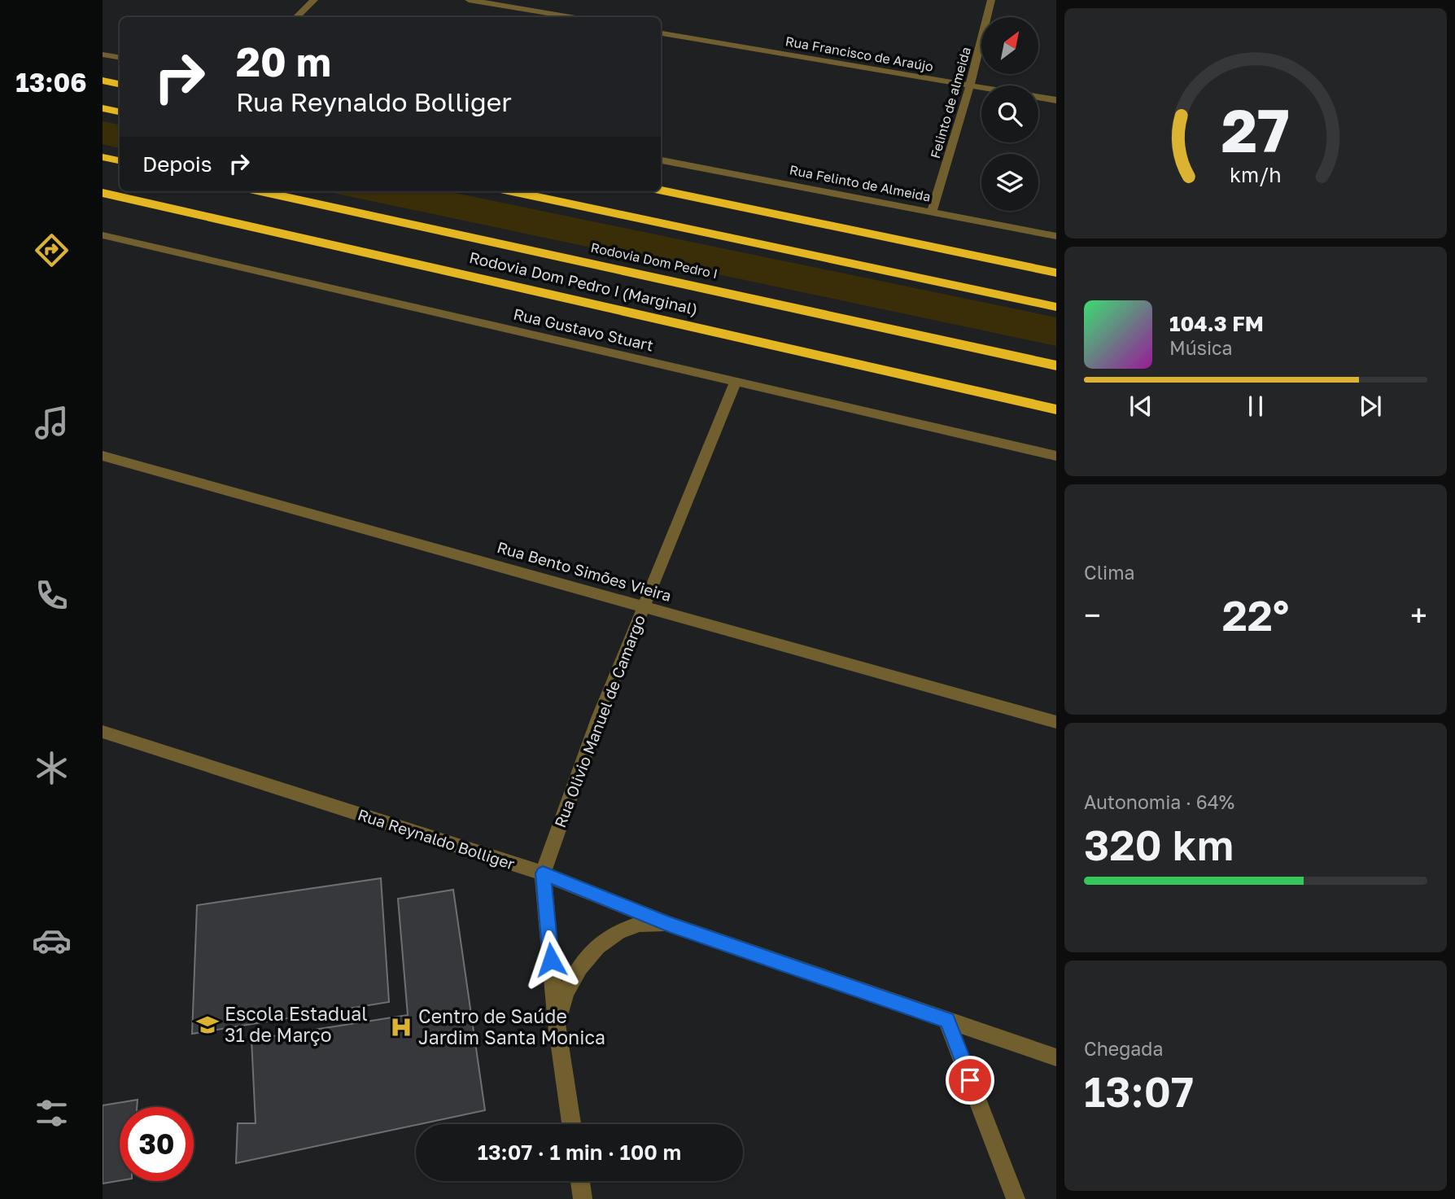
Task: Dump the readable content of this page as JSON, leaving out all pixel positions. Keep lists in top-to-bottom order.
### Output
{
  "streets": {
    "highway": ["Rodovia Dom Pedro I", "Rodovia Dom Pedro I (Marginal)"],
    "street": [
      "Rua Francisco de Araújo",
      "Felinto de almeida",
      "Rua Felinto de Almeida",
      "Rua Gustavo Stuart",
      "Rua Bento Simões Vieira",
      "Rua Olivio Manuel de Camargo",
      "Rua Reynaldo Bolliger"
    ]
  },
  "crossings": [
    ["Rua Francisco de Araújo", "Felinto de almeida"],
    ["Felinto de almeida", "Rua Felinto de Almeida"],
    ["Rua Gustavo Stuart", "Rua Olivio Manuel de Camargo"],
    ["Rua Bento Simões Vieira", "Rua Olivio Manuel de Camargo"],
    ["Rua Olivio Manuel de Camargo", "Rua Reynaldo Bolliger"]
  ],
  "places": {
    "school or university": ["Escola Estadual 31 de Março"],
    "hospital": ["Centro de Saúde Jardim Santa Monica"]
  },
  "north": "top right",
  "page": {
    "tabs": "13:06",
    "turn": ["20 m", "Rua Reynaldo Bolliger"],
    "then": "Depois",
    "song": ["104.3 FM", "Música"],
    "tile": [
      "Clima",
      ["Autonomia · 64%", "320 km"],
      ["Chegada", "13:07"]
    ],
    "heat": ["−", "22°", "+"],
    "limit": "30",
    "trip": "13:07 · 1 min · 100 m",
    "gauge": ["27", "km/h"]
  }
}
